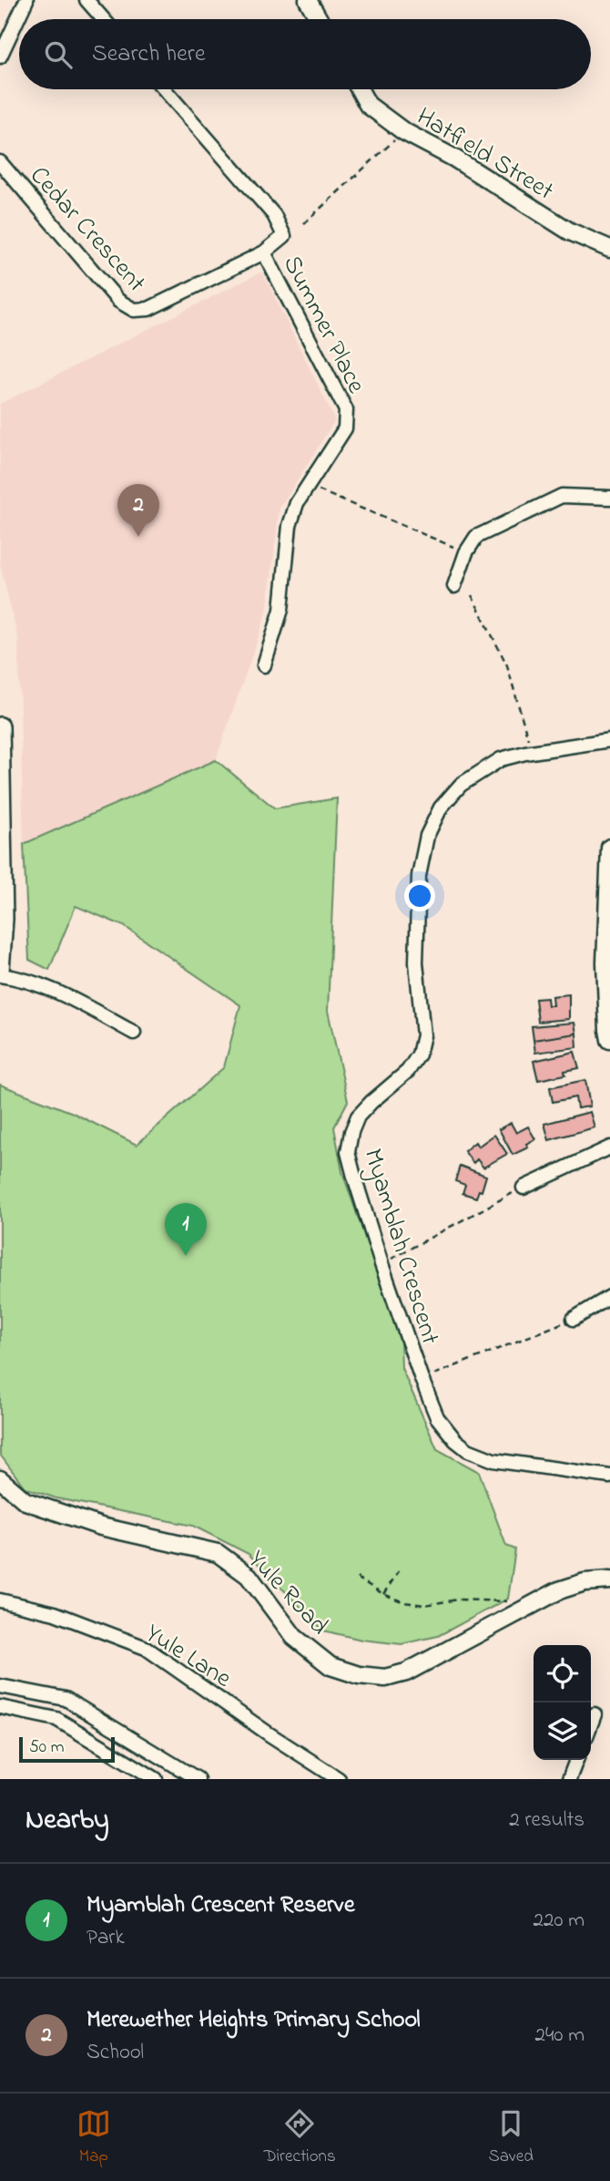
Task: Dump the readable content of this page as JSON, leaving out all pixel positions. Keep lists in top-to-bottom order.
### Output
{
  "streets": {
    "street": [
      "Hatfield Street",
      "Cedar Crescent",
      "Summer Place",
      "Myamblah Crescent",
      "Yule Road",
      "Yule Lane"
    ]
  },
  "crossings": [
    ["Cedar Crescent", "Summer Place"]
  ],
  "scale_bar": "50 m",
  "page": {
    "search": "Search here",
    "pins": ["2", "1"],
    "scale": "50 m",
    "heading": ["Nearby", "2 results"],
    "list": [
      {
        "mark": "1",
        "name": "Myamblah Crescent Reserve",
        "note": "Park",
        "value": "220 m"
      },
      {
        "mark": "2",
        "name": "Merewether Heights Primary School",
        "note": "School",
        "value": "240 m"
      }
    ],
    "nav": ["Map", "Directions", "Saved"]
  }
}
